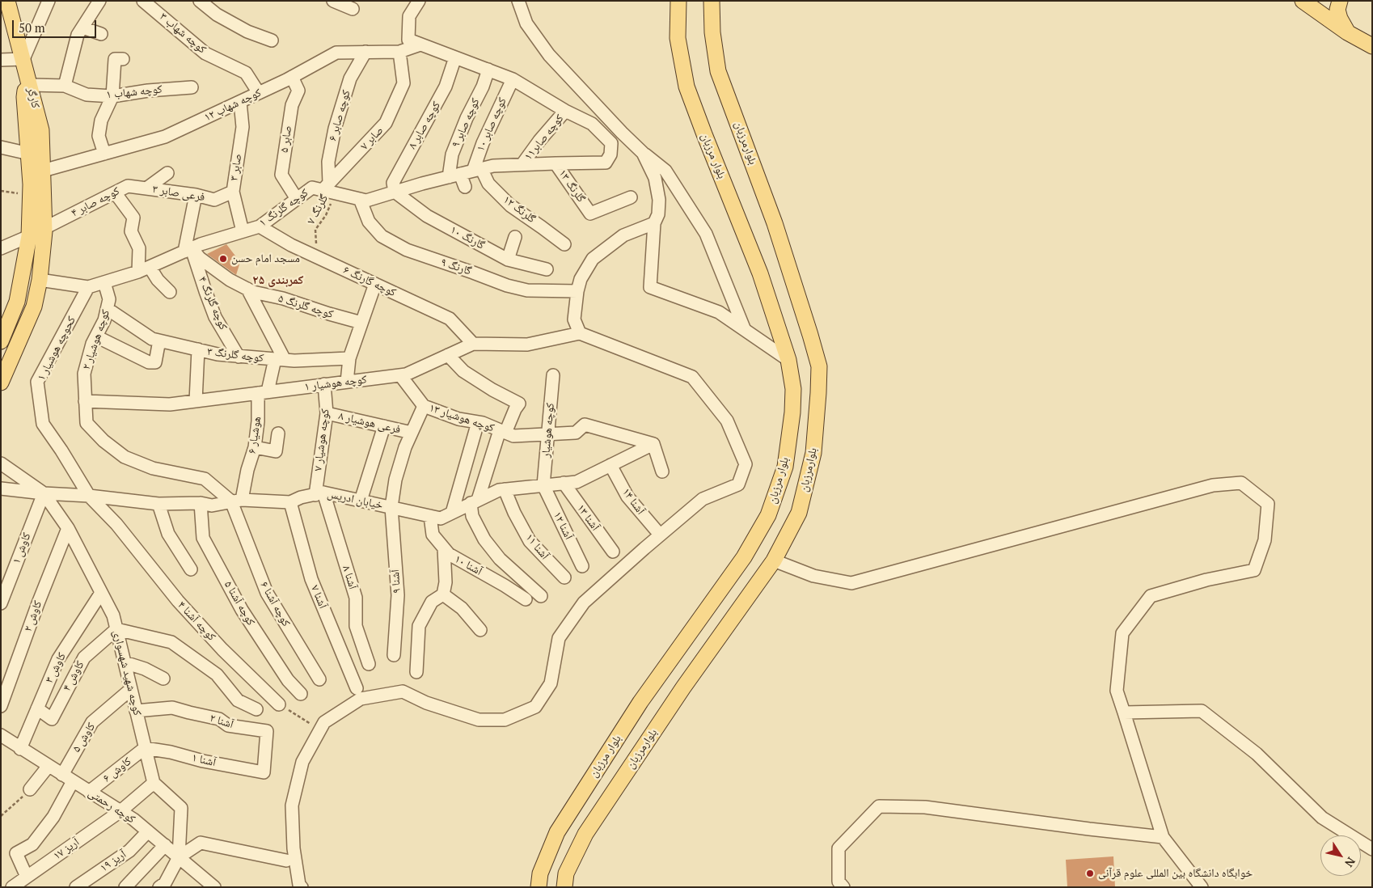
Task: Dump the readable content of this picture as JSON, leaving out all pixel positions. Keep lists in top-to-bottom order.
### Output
{
  "streets": {
    "main road": ["کارگر", "بلوارمرزبان", "بلوار مرزبان"],
    "street": [
      "کوچه شهاب ۳",
      "کوچه شهاب ۱",
      "کوچه شهاب ۱۲",
      "کوچه صابر ۶",
      "کوچه صابر ۹",
      "کوچه صابر ۱۰",
      "کوچه صابر ۸",
      "کوچه صابر۱۱",
      "صابر ۷",
      "صابر ۵",
      "صابر ۳",
      "گلرنگ ۱۳",
      "فرعی صابر ۳",
      "کوچه صابر ۴",
      "کوچه گلرنگ ۱",
      "گلرنگ ۱۲",
      "گارنگ ۱۰",
      "گارنگ ۹",
      "کوچه گارنگ ۶",
      "کوچه گلرنگ ۴",
      "کوچه گلرنگ ۵",
      "کوچه هوشیار ۲",
      "کحوچه هوشیار ۱",
      "کوچه گلرنگ ۳",
      "کوچه هوشیار ۱",
      "کوچه هوشیار ۱۳",
      "فرعی هوشیار ۸",
      "کوچه هوشیار",
      "هوشیار ۶",
      "کوچه هوشیار ۷",
      "خیابان ادریس",
      "آشنا ۱۴",
      "آشنا ۱۳",
      "آشنا ۱۲",
      "آشنا ۱۱",
      "کاوش ۱",
      "آشنا ۱۰",
      "آشنا ۸",
      "آشنا ۹",
      "آشنا ۷",
      "کوچه آشنا ۵",
      "کوچه آشنا ۶",
      "کاوش ۲",
      "کوچه آشنا ۴",
      "کاوش ۳",
      "کوچه شهید شهسواری",
      "کاوش ۴",
      "آشنا ۲",
      "کاوش ۵",
      "آشنا ۱",
      "کاوش ۶",
      "کوچه رحمتی",
      "آریز ۱۷",
      "آریز ‍۱۹"
    ],
    "path": ["گلرنگ ۷"]
  },
  "crossings": [
    ["کوچه شهاب ۳", "کوچه شهاب ۱۲"],
    ["کوچه شهاب ۱", "کارگر"],
    ["کارگر", "کوچه شهاب ۱۲"],
    ["کارگر", "کوچه صابر ۴"],
    ["کارگر", "کوچه گلرنگ ۱"],
    ["کوچه شهاب ۱۲", "کوچه صابر ۶"],
    ["کوچه شهاب ۱۲", "صابر ۷"],
    ["کوچه شهاب ۱۲", "صابر ۵"],
    ["کوچه شهاب ۱۲", "صابر ۳"],
    ["کوچه صابر ۶", "صابر ۷"],
    ["کوچه صابر ۶", "کوچه گلرنگ ۱"],
    ["کوچه صابر ۶", "گلرنگ ۷"],
    ["کوچه صابر ۹", "کوچه گلرنگ ۱"],
    ["کوچه صابر ۱۰", "کوچه گلرنگ ۱"],
    ["کوچه صابر ۱۰", "گلرنگ ۱۲"],
    ["کوچه صابر ۸", "کوچه گلرنگ ۱"],
    ["کوچه صابر ۸", "گارنگ ۱۰"],
    ["کوچه صابر۱۱", "کوچه گلرنگ ۱"],
    ["صابر ۷", "کوچه گلرنگ ۱"],
    ["صابر ۷", "گلرنگ ۷"],
    ["صابر ۵", "کوچه گلرنگ ۱"],
    ["صابر ۳", "فرعی صابر ۳"],
    ["صابر ۳", "کوچه گلرنگ ۱"],
    ["گلرنگ ۱۳", "کوچه گلرنگ ۱"],
    ["فرعی صابر ۳", "کوچه صابر ۴"],
    ["کوچه گلرنگ ۱", "گلرنگ ۷"],
    ["کوچه گلرنگ ۱", "گلرنگ ۱۲"],
    ["کوچه گلرنگ ۱", "گارنگ ۱۰"],
    ["کوچه گلرنگ ۱", "گارنگ ۹"],
    ["کوچه گلرنگ ۱", "کوچه گارنگ ۶"],
    ["کوچه گلرنگ ۱", "کوچه گلرنگ ۴"],
    ["کوچه گلرنگ ۱", "کوچه گلرنگ ۵"],
    ["کوچه گلرنگ ۱", "کوچه هوشیار ۲"],
    ["کوچه گلرنگ ۱", "کحوچه هوشیار ۱"],
    ["گلرنگ ۷", "کوچه گارنگ ۶"],
    ["کوچه گارنگ ۶", "کوچه هوشیار ۱"],
    ["کوچه گلرنگ ۴", "کوچه گلرنگ ۵"],
    ["کوچه گلرنگ ۴", "کوچه گلرنگ ۳"],
    ["کوچه هوشیار ۲", "کوچه گلرنگ ۳"],
    ["کوچه هوشیار ۲", "کوچه هوشیار ۱"],
    ["کوچه هوشیار ۲", "هوشیار ۶"],
    ["کوچه هوشیار ۲", "خیابان ادریس"],
    ["کوچه هوشیار ۲", "کوچه آشنا ۶"],
    ["کحوچه هوشیار ۱", "خیابان ادریس"],
    ["کحوچه هوشیار ۱", "کوچه آشنا ۴"],
    ["کوچه گلرنگ ۳", "هوشیار ۶"],
    ["کوچه هوشیار ۱", "کوچه هوشیار ۱۳"],
    ["کوچه هوشیار ۱", "هوشیار ۶"],
    ["کوچه هوشیار ۱", "کوچه هوشیار ۷"],
    ["کوچه هوشیار ۱۳", "کوچه هوشیار"],
    ["کوچه هوشیار ۱۳", "خیابان ادریس"],
    ["کوچه هوشیار ۱۳", "آشنا ۹"],
    ["فرعی هوشیار ۸", "کوچه هوشیار ۷"],
    ["فرعی هوشیار ۸", "آشنا ۹"],
    ["کوچه هوشیار", "خیابان ادریس"],
    ["کوچه هوشیار", "آشنا ۱۲"],
    ["هوشیار ۶", "خیابان ادریس"],
    ["هوشیار ۶", "کوچه آشنا ۶"],
    ["کوچه هوشیار ۷", "خیابان ادریس"],
    ["کوچه هوشیار ۷", "آشنا ۸"],
    ["خیابان ادریس", "آشنا ۱۴"],
    ["خیابان ادریس", "آشنا ۱۳"],
    ["خیابان ادریس", "آشنا ۱۲"],
    ["خیابان ادریس", "آشنا ۱۱"],
    ["خیابان ادریس", "کاوش ۱"],
    ["خیابان ادریس", "آشنا ۱۰"],
    ["خیابان ادریس", "آشنا ۸"],
    ["خیابان ادریس", "آشنا ۹"],
    ["خیابان ادریس", "آشنا ۷"],
    ["خیابان ادریس", "کوچه آشنا ۵"],
    ["خیابان ادریس", "کوچه آشنا ۶"],
    ["خیابان ادریس", "کوچه آشنا ۴"],
    ["خیابان ادریس", "کوچه شهید شهسواری"],
    ["کاوش ۱", "کوچه شهید شهسواری"],
    ["کاوش ۲", "کوچه شهید شهسواری"],
    ["کاوش ۳", "کوچه شهید شهسواری"],
    ["کاوش ۳", "کاوش ۴"],
    ["کاوش ۳", "کوچه رحمتی"],
    ["کوچه شهید شهسواری", "کاوش ۴"],
    ["کوچه شهید شهسواری", "آشنا ۲"],
    ["کوچه شهید شهسواری", "کاوش ۵"],
    ["کوچه شهید شهسواری", "آشنا ۱"],
    ["کوچه شهید شهسواری", "کاوش ۶"],
    ["کوچه شهید شهسواری", "آریز ۱۷"],
    ["آشنا ۲", "آشنا ۱"],
    ["کاوش ۵", "کوچه رحمتی"],
    ["کاوش ۵", "آریز ۱۷"],
    ["آشنا ۱", "کاوش ۶"],
    ["کاوش ۶", "کوچه رحمتی"],
    ["کوچه رحمتی", "آریز ۱۷"],
    ["کوچه رحمتی", "آریز ‍۱۹"]
  ],
  "districts": ["کمربندی ۲۵"],
  "places": ["مسجد امام حسن", "خوابگاه دانشگاه بین المللی علوم قرآنی"],
  "scale_bar": "50 m",
  "north": "bottom right"
}
